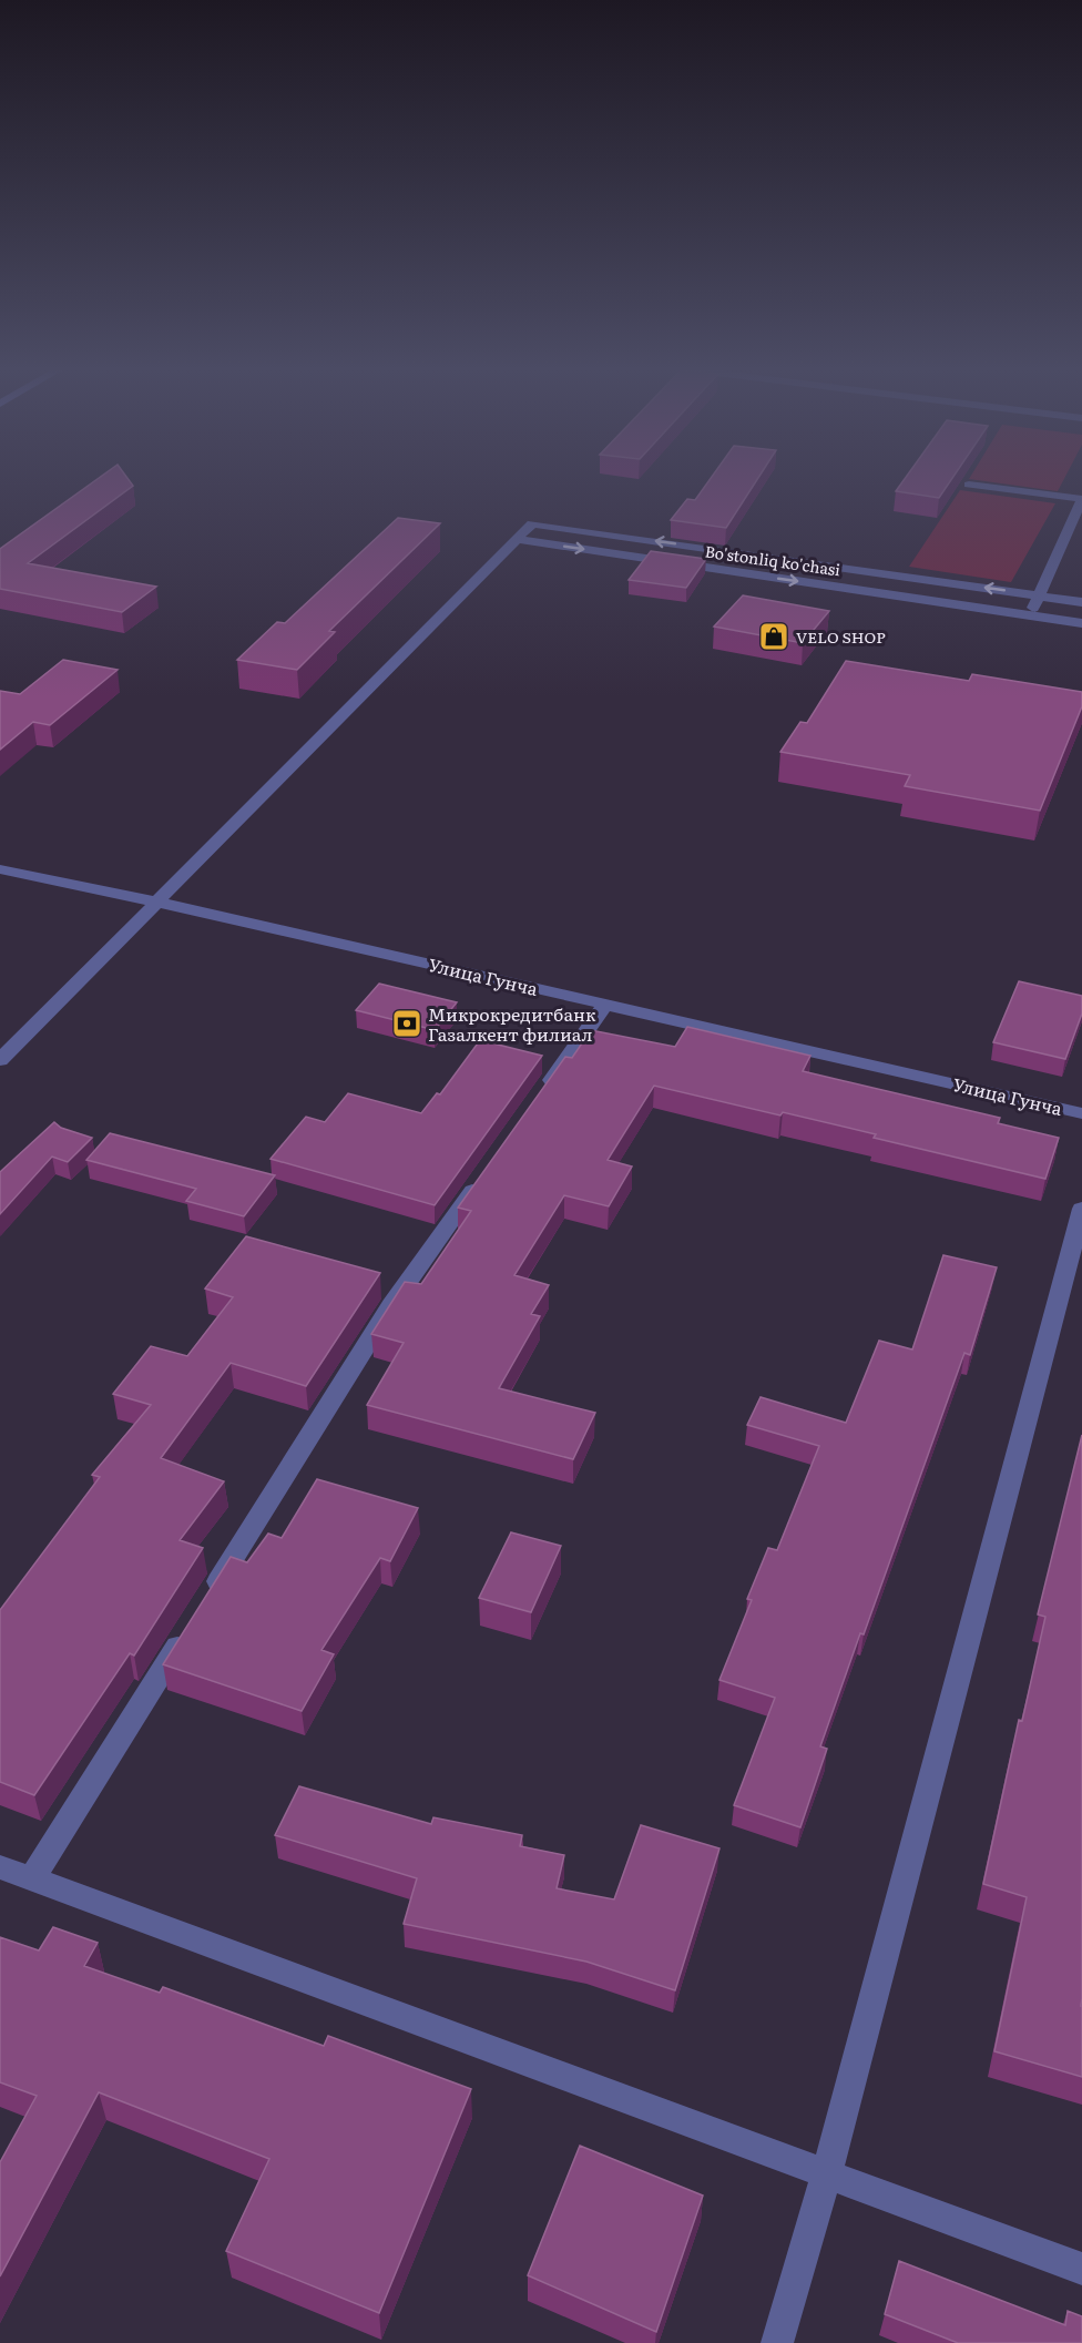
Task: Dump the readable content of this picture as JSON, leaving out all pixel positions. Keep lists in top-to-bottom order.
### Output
{
  "streets": {
    "street": ["Bo'stonliq ko'chasi", "Улица Гунча"]
  },
  "places": {
    "shop": ["VELO SHOP"],
    "bank": ["Микрокредитбанк Газалкент филиал"]
  }
}
